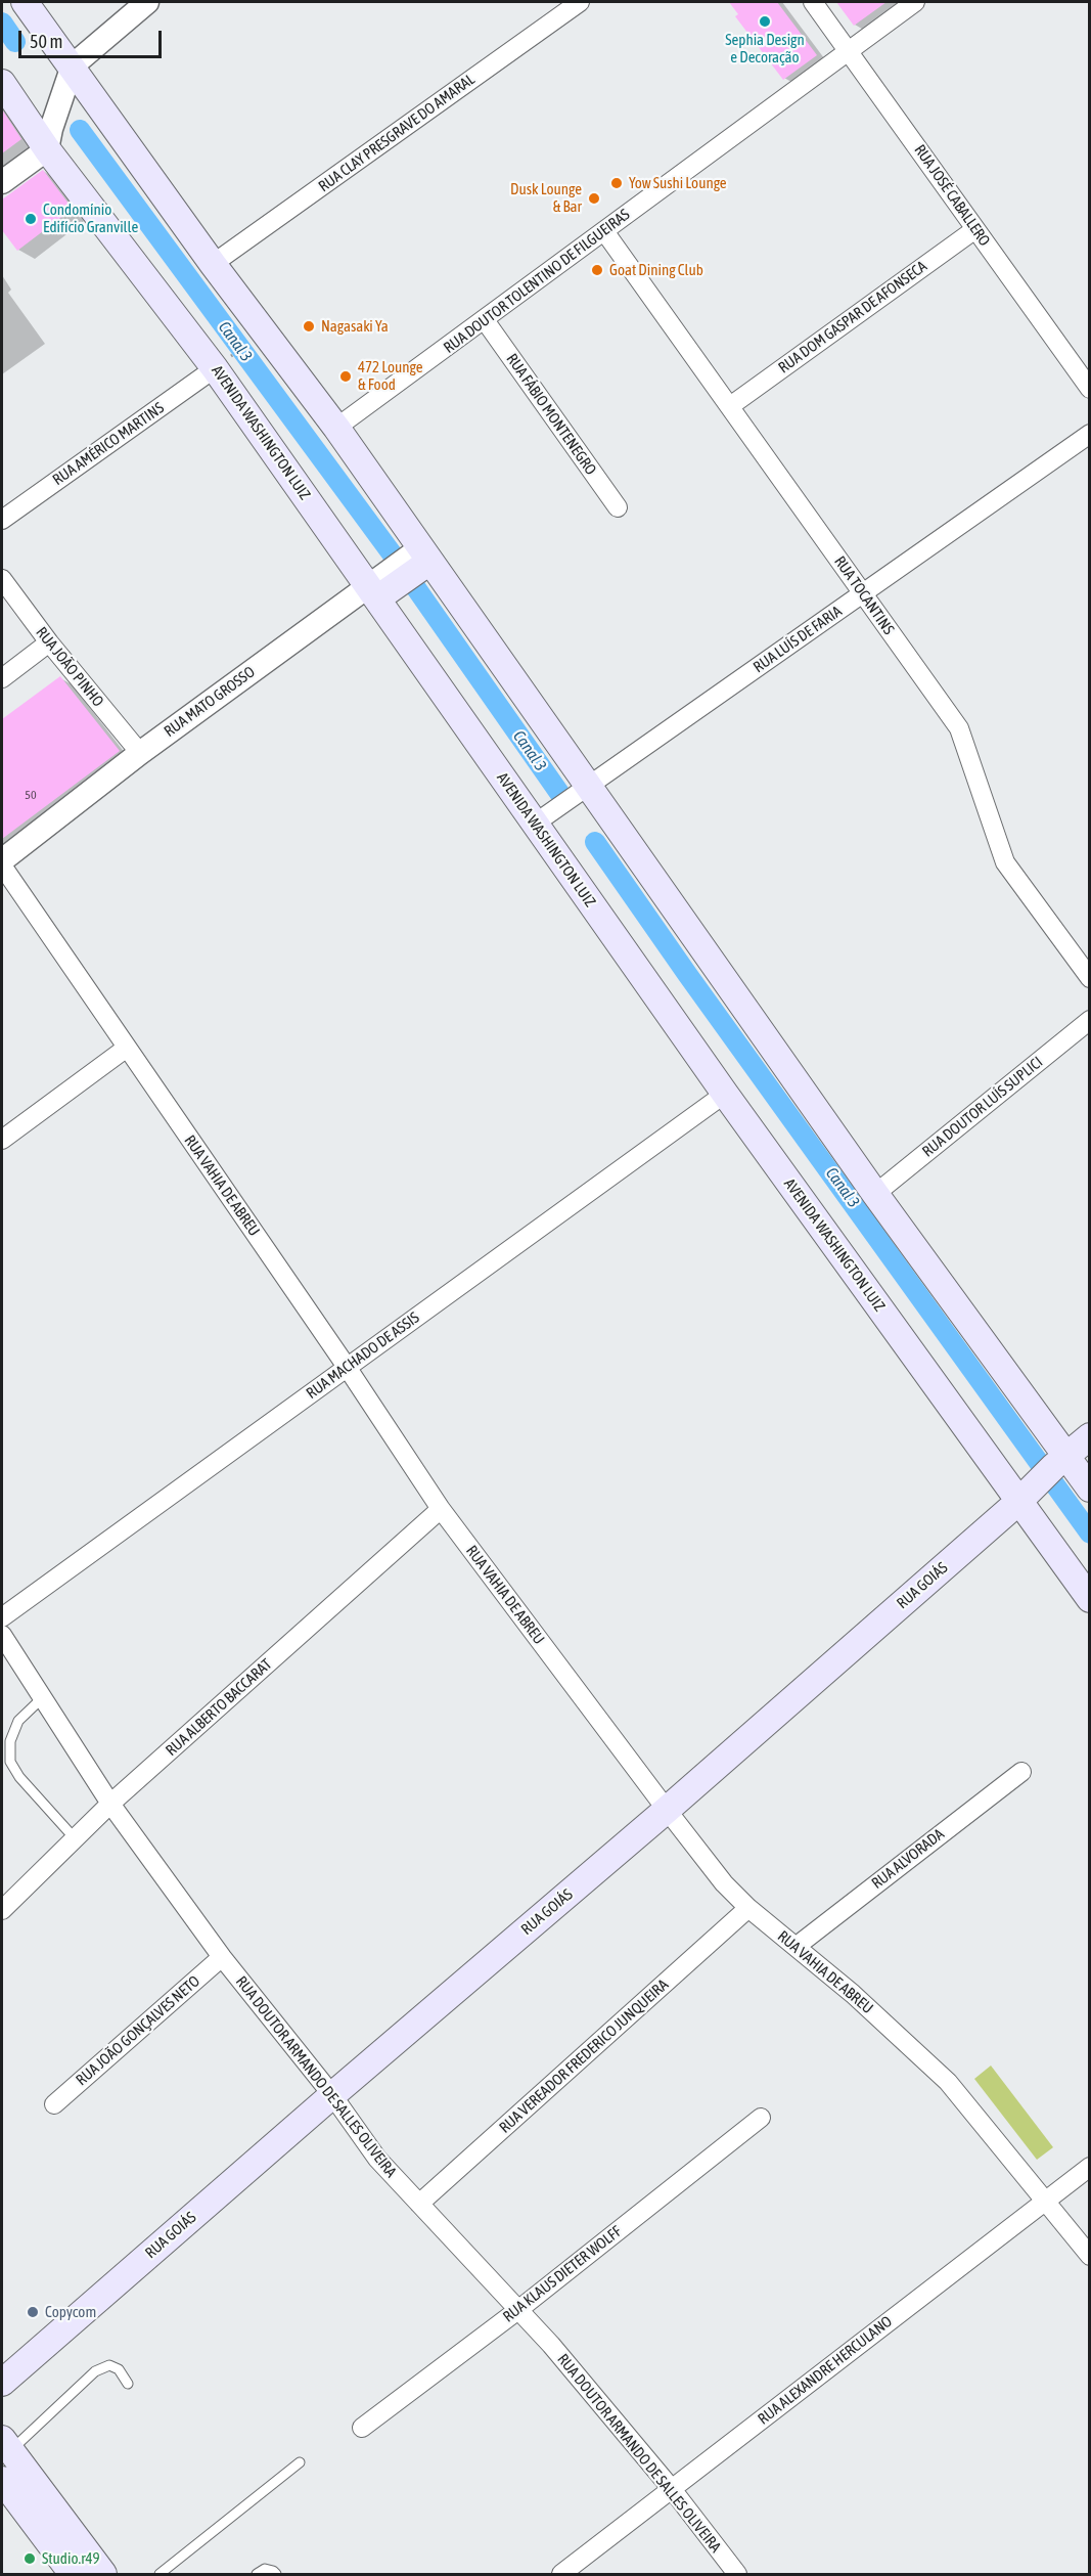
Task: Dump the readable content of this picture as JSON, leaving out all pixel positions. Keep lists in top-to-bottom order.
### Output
{
  "streets": {
    "main road": ["AVENIDA WASHINGTON LUIZ", "RUA GOIÁS"],
    "street": [
      "RUA CLAY PRESGRAVE DO AMARAL",
      "RUA JOSÉ CABALLERO",
      "RUA DOUTOR TOLENTINO DE FILGUEIRAS",
      "RUA DOM GASPAR DE AFONSECA",
      "RUA FÁBIO MONTENEGRO",
      "RUA AMÉRICO MARTINS",
      "RUA TOCANTINS",
      "RUA LUÍS DE FARIA",
      "RUA JOÃO PINHO",
      "RUA MATO GROSSO",
      "RUA DOUTOR LUÍS SUPLICI",
      "RUA VAHIA DE ABREU",
      "RUA MACHADO DE ASSIS",
      "RUA ALBERTO BACCARAT",
      "RUA ALVORADA",
      "RUA JOÃO GONÇALVES NETO",
      "RUA VEREADOR FREDERICO JUNQUEIRA",
      "RUA DOUTOR ARMANDO DE SALLES OLIVEIRA",
      "RUA KLAUS DIETER WOLFF",
      "RUA ALEXANDRE HERCULANO"
    ]
  },
  "crossings": [
    ["RUA JOSÉ CABALLERO", "RUA DOUTOR TOLENTINO DE FILGUEIRAS"],
    ["RUA JOSÉ CABALLERO", "RUA DOM GASPAR DE AFONSECA"],
    ["RUA DOUTOR TOLENTINO DE FILGUEIRAS", "RUA FÁBIO MONTENEGRO"],
    ["RUA DOUTOR TOLENTINO DE FILGUEIRAS", "RUA TOCANTINS"],
    ["RUA DOM GASPAR DE AFONSECA", "RUA TOCANTINS"],
    ["AVENIDA WASHINGTON LUIZ", "RUA AMÉRICO MARTINS"],
    ["AVENIDA WASHINGTON LUIZ", "RUA LUÍS DE FARIA"],
    ["AVENIDA WASHINGTON LUIZ", "RUA MATO GROSSO"],
    ["AVENIDA WASHINGTON LUIZ", "RUA MACHADO DE ASSIS"],
    ["AVENIDA WASHINGTON LUIZ", "RUA GOIÁS"],
    ["RUA TOCANTINS", "RUA LUÍS DE FARIA"],
    ["RUA JOÃO PINHO", "RUA MATO GROSSO"],
    ["RUA VAHIA DE ABREU", "RUA MACHADO DE ASSIS"],
    ["RUA VAHIA DE ABREU", "RUA GOIÁS"],
    ["RUA VAHIA DE ABREU", "RUA ALBERTO BACCARAT"],
    ["RUA VAHIA DE ABREU", "RUA ALVORADA"],
    ["RUA VAHIA DE ABREU", "RUA VEREADOR FREDERICO JUNQUEIRA"],
    ["RUA VAHIA DE ABREU", "RUA ALEXANDRE HERCULANO"],
    ["RUA GOIÁS", "RUA DOUTOR ARMANDO DE SALLES OLIVEIRA"],
    ["RUA ALBERTO BACCARAT", "RUA DOUTOR ARMANDO DE SALLES OLIVEIRA"],
    ["RUA JOÃO GONÇALVES NETO", "RUA DOUTOR ARMANDO DE SALLES OLIVEIRA"],
    ["RUA VEREADOR FREDERICO JUNQUEIRA", "RUA DOUTOR ARMANDO DE SALLES OLIVEIRA"],
    ["RUA DOUTOR ARMANDO DE SALLES OLIVEIRA", "RUA KLAUS DIETER WOLFF"],
    ["RUA DOUTOR ARMANDO DE SALLES OLIVEIRA", "RUA ALEXANDRE HERCULANO"]
  ],
  "water": ["Canal 3"],
  "places": [
    "Sephia Design e Decoração",
    "Yow Sushi Lounge",
    "Dusk Lounge & Bar",
    "Condomínio Edifício Granville",
    "Goat Dining Club",
    "Nagasaki Ya",
    "472 Lounge & Food",
    "Copycom",
    "Studio.r49"
  ],
  "house_numbers": ["50"],
  "scale_bar": "50 m"
}
